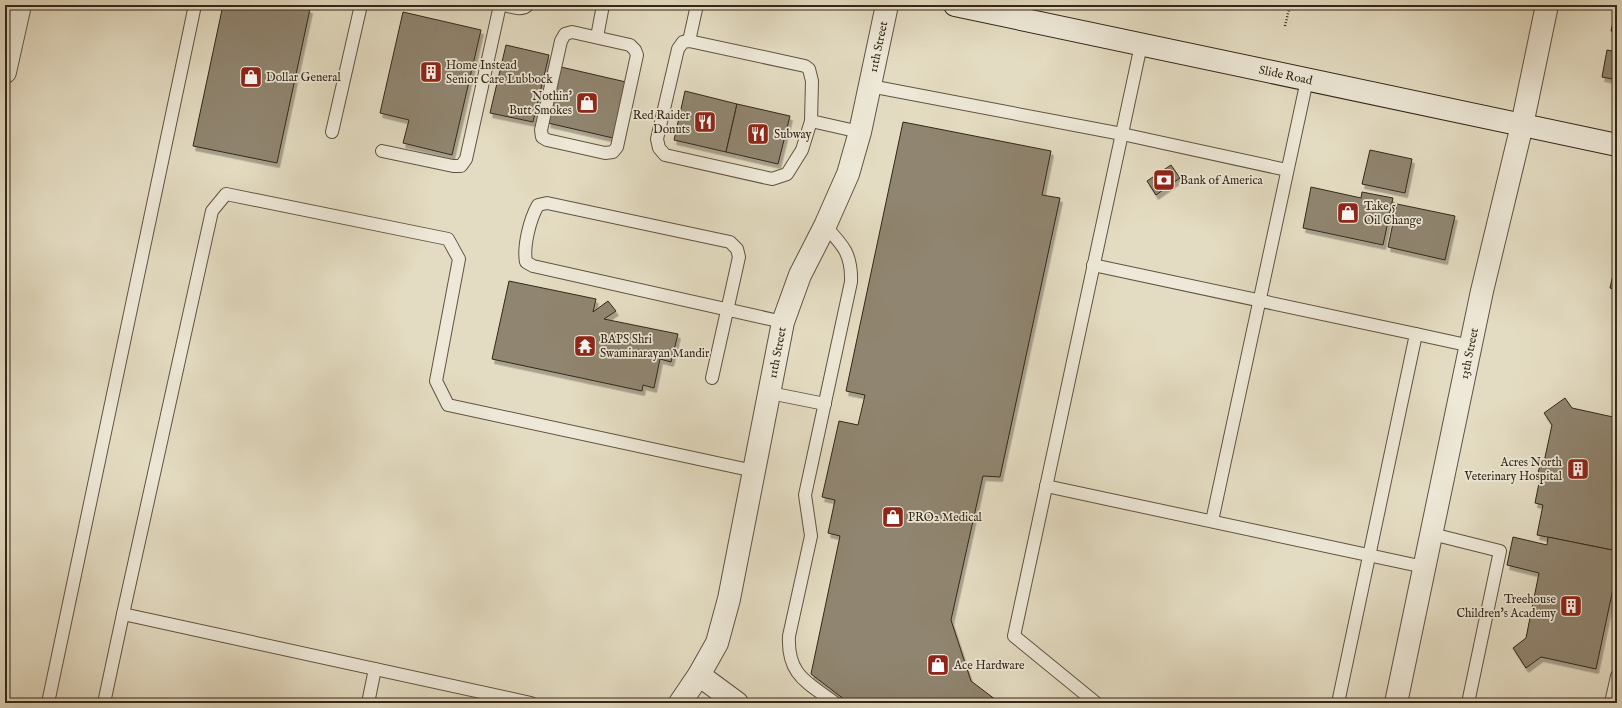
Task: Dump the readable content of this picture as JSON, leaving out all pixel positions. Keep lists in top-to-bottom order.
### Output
{
  "streets": {
    "street": ["11th Street", "Slide Road", "13th Street"]
  },
  "crossings": [
    ["Slide Road", "13th Street"]
  ],
  "places": {
    "building": ["Home Instead Senior Care Lubbock", "Acres North Veterinary Hospital", "Treehouse Children's Academy"],
    "shop": [
      "Dollar General",
      "Nothin' Butt Smokes",
      "Take 5 Oil Change",
      "PRO2 Medical",
      "Ace Hardware"
    ],
    "restaurant": ["Red Raider Donuts", "Subway"],
    "bank": ["Bank of America"],
    "temple": ["BAPS Shri Swaminarayan Mandir"]
  }
}
